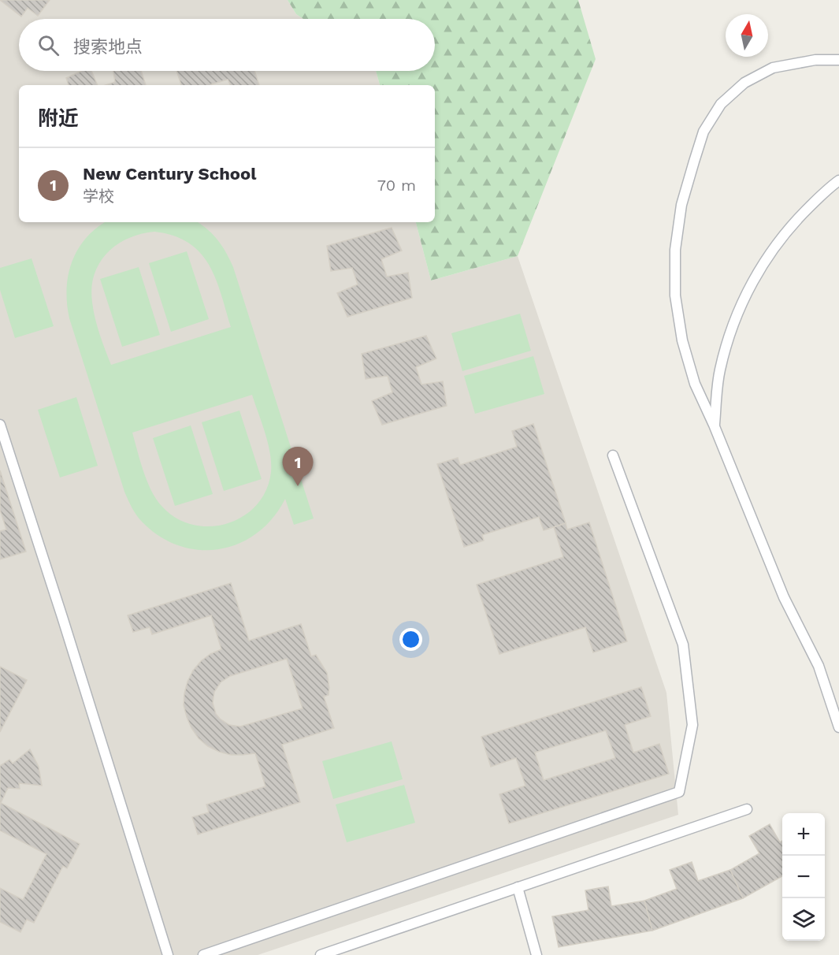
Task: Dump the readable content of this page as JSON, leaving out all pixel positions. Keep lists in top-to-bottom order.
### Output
{
  "north": "top",
  "page": {
    "search": "搜索地点",
    "heading": "附近",
    "list": [
      {
        "mark": "1",
        "name": "New Century School",
        "note": "学校",
        "value": "70 m"
      }
    ],
    "pins": "1",
    "map_buttons": ["+", "−"]
  }
}
